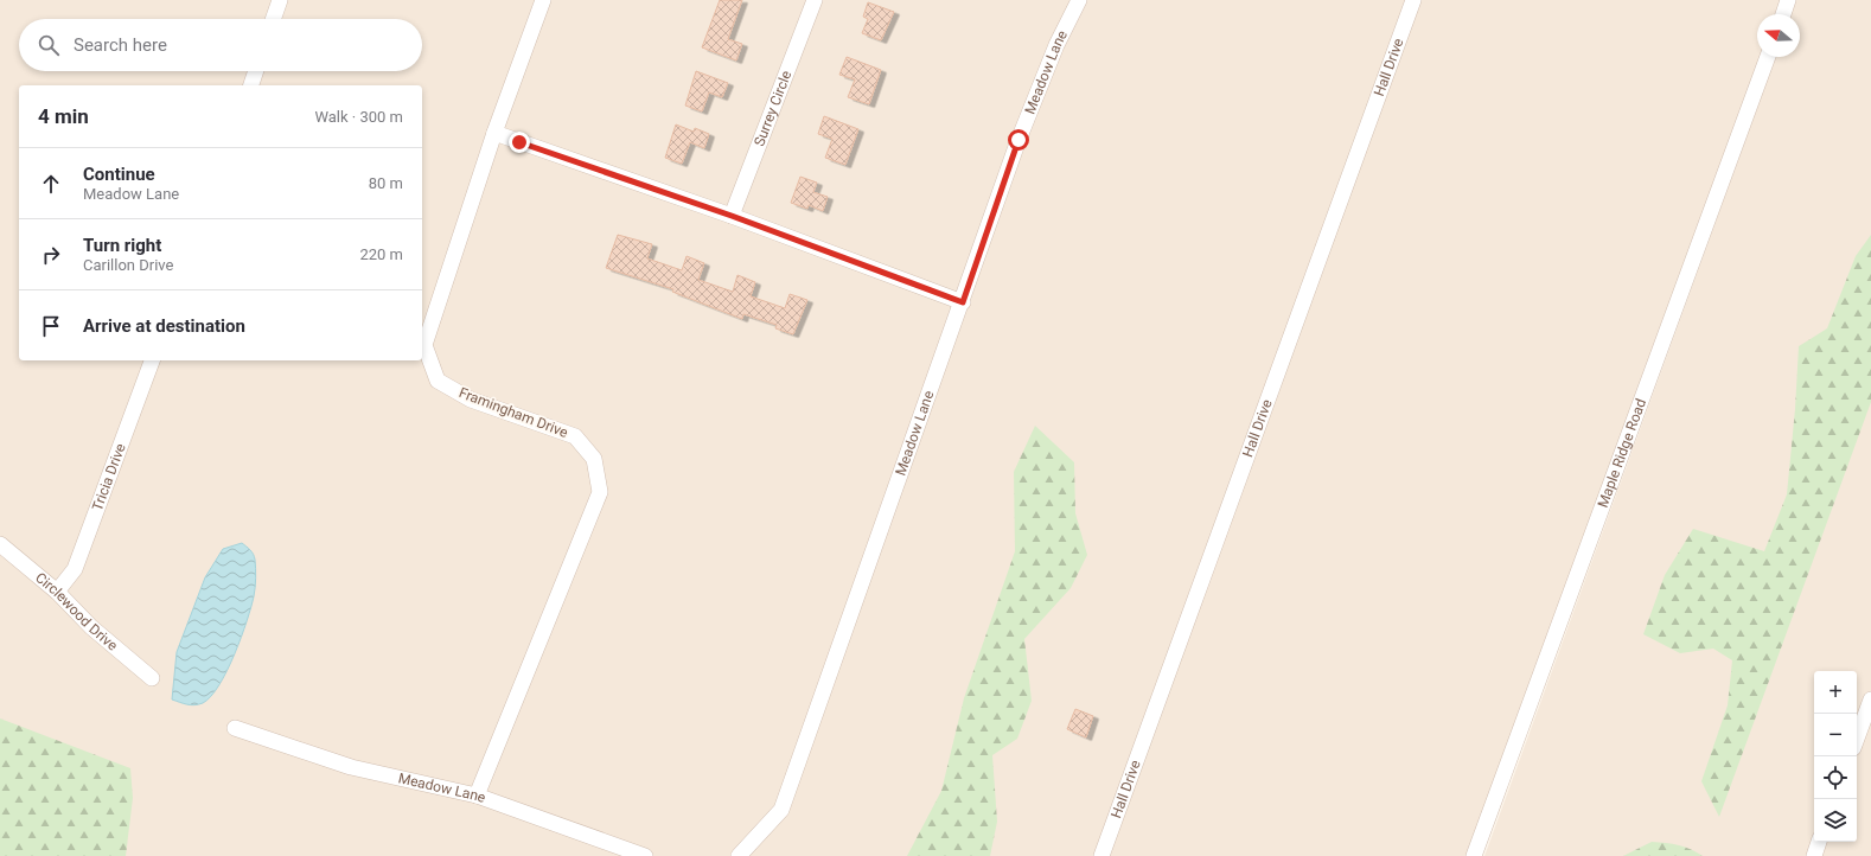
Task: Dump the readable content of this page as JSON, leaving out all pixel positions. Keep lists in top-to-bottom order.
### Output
{
  "streets": {
    "street": [
      "Hall Drive",
      "Meadow Lane",
      "Surrey Circle",
      "Framingham Drive",
      "Maple Ridge Road",
      "Tricia Drive",
      "Circlewood Drive"
    ]
  },
  "crossings": [
    ["Meadow Lane", "Framingham Drive"],
    ["Tricia Drive", "Circlewood Drive"]
  ],
  "north": "left",
  "page": {
    "search": "Search here",
    "heading": ["4 min", "Walk · 300 m"],
    "list": [
      ["Continue", "Meadow Lane", "80 m"],
      ["Turn right", "Carillon Drive", "220 m"],
      "Arrive at destination"
    ],
    "map_buttons": ["+", "−"]
  }
}
